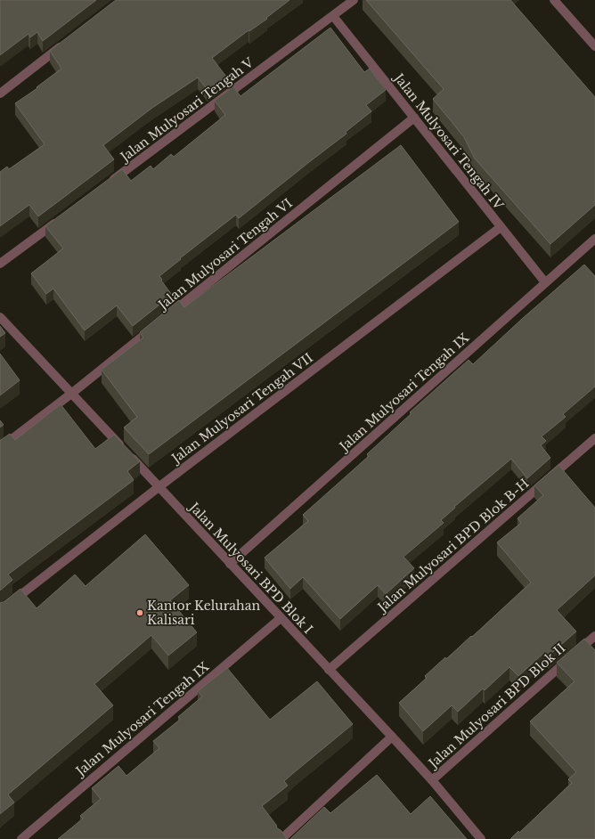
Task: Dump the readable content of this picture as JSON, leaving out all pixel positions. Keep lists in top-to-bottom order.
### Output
{
  "streets": {
    "street": [
      "Jalan Mulyosari Tengah V",
      "Jalan Mulyosari Tengah IV",
      "Jalan Mulyosari Tengah VI",
      "Jalan Mulyosari Tengah IX",
      "Jalan Mulyosari Tengah VII",
      "Jalan Mulyosari BPD Blok B-H",
      "Jalan Mulyosari BPD Blok I",
      "Jalan Mulyosari BPD Blok II"
    ]
  },
  "crossings": [
    ["Jalan Mulyosari Tengah V", "Jalan Mulyosari Tengah IV"],
    ["Jalan Mulyosari Tengah IV", "Jalan Mulyosari Tengah VI"],
    ["Jalan Mulyosari Tengah IV", "Jalan Mulyosari Tengah IX"],
    ["Jalan Mulyosari Tengah IV", "Jalan Mulyosari Tengah VII"],
    ["Jalan Mulyosari Tengah VI", "Jalan Mulyosari BPD Blok I"],
    ["Jalan Mulyosari Tengah IX", "Jalan Mulyosari BPD Blok I"],
    ["Jalan Mulyosari Tengah VII", "Jalan Mulyosari BPD Blok I"],
    ["Jalan Mulyosari BPD Blok B-H", "Jalan Mulyosari BPD Blok I"],
    ["Jalan Mulyosari BPD Blok I", "Jalan Mulyosari BPD Blok II"]
  ],
  "places": ["Kantor Kelurahan Kalisari"]
}
